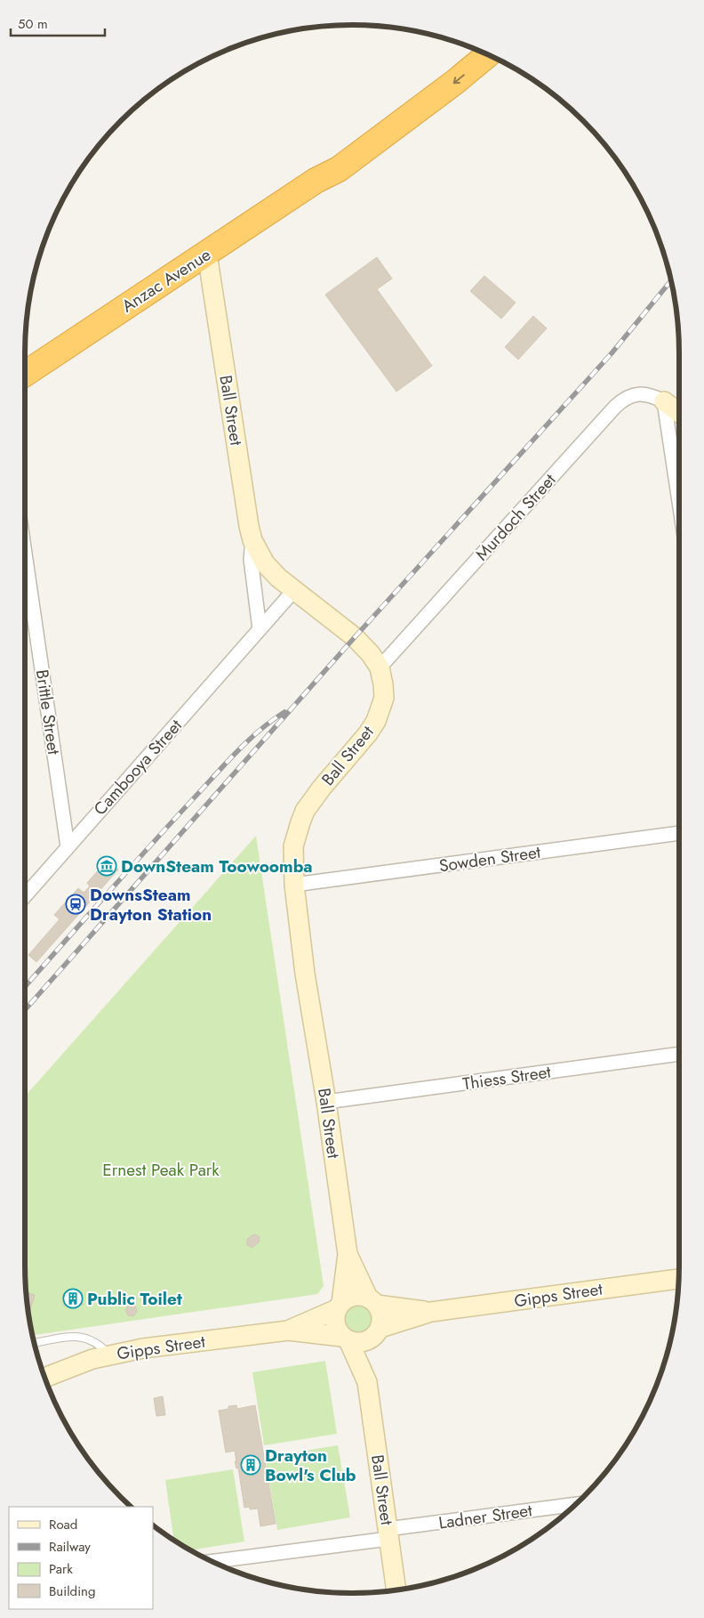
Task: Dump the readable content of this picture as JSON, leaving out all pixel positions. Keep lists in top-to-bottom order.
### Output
{
  "streets": {
    "highway": ["Anzac Avenue"],
    "main road": ["Ball Street", "Gipps Street"],
    "street": [
      "Murdoch Street",
      "Brittle Street",
      "Cambooya Street",
      "Sowden Street",
      "Thiess Street",
      "Ladner Street"
    ]
  },
  "crossings": [
    ["Anzac Avenue", "Ball Street"],
    ["Ball Street", "Murdoch Street"],
    ["Ball Street", "Cambooya Street"],
    ["Ball Street", "Sowden Street"],
    ["Ball Street", "Thiess Street"],
    ["Ball Street", "Gipps Street"],
    ["Ball Street", "Ladner Street"],
    ["Brittle Street", "Cambooya Street"]
  ],
  "parks": ["Ernest Peak Park"],
  "places": {
    "museum": ["DownSteam Toowoomba"],
    "station": ["DownsSteam Drayton Station"],
    "building": ["Public Toilet", "Drayton Bowl's Club"]
  },
  "legend": [
    "Road",
    "Railway",
    "Park",
    "Building"
  ],
  "scale_bar": "50 m"
}
